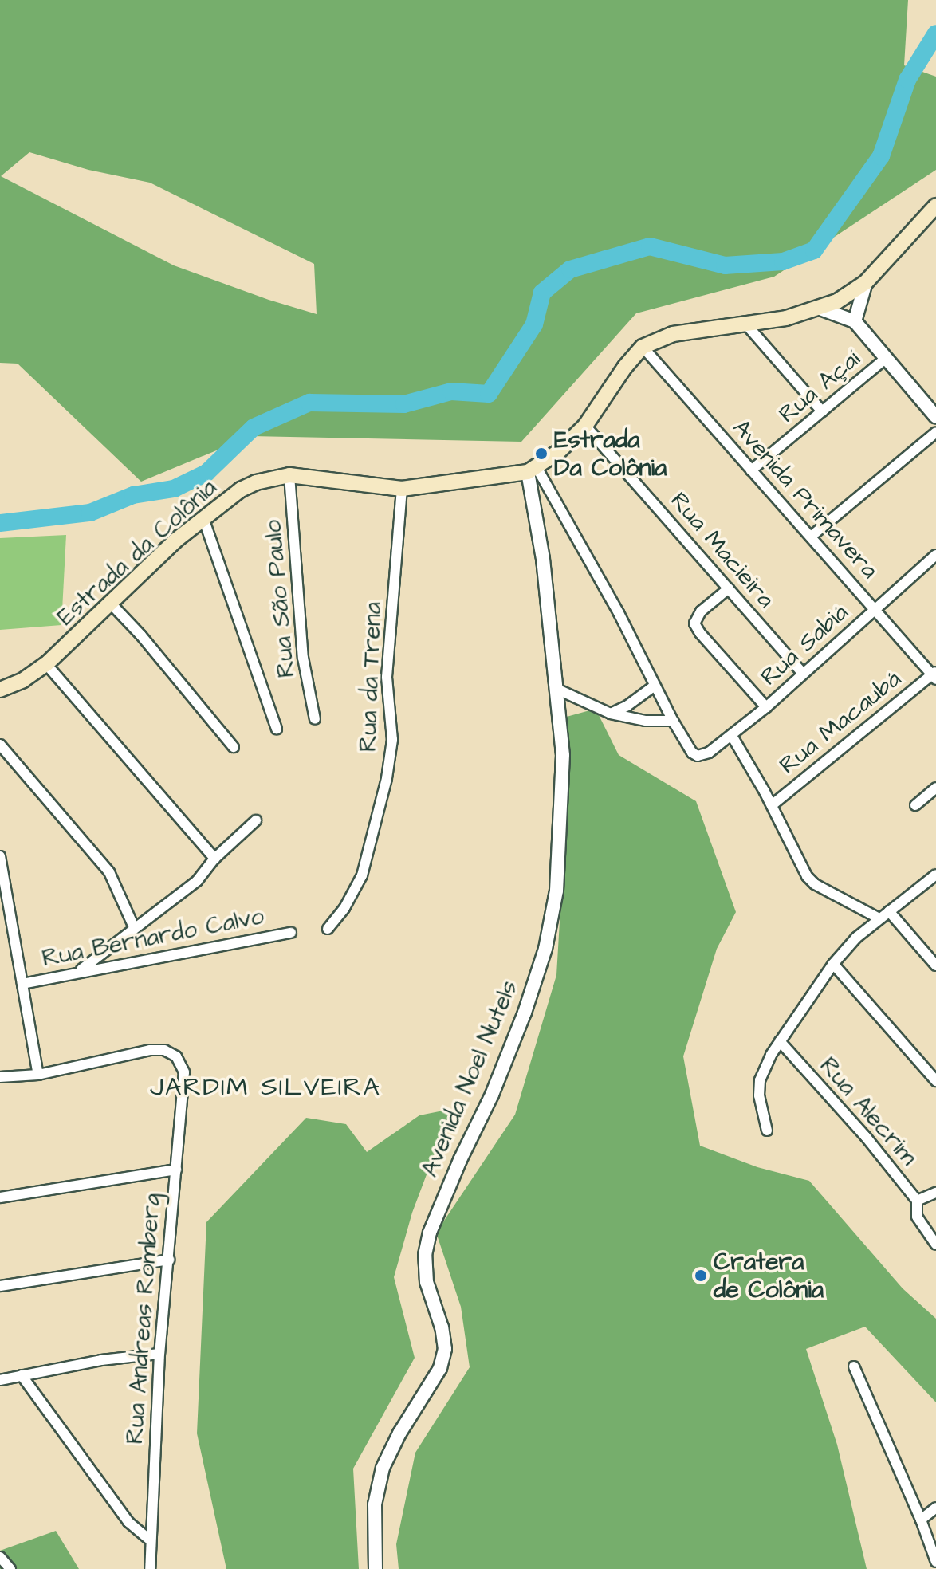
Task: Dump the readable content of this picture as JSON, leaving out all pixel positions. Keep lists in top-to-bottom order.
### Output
{
  "streets": {
    "main road": ["Estrada da Colônia"],
    "street": [
      "Rua Açaí",
      "Avenida Primavera",
      "Rua Macieira",
      "Rua São Paulo",
      "Rua Sabiá",
      "Rua da Trena",
      "Rua Macaubá",
      "Rua Bernardo Calvo",
      "Avenida Noel Nutels",
      "Rua Alecrim",
      "Rua Andreas Romberg"
    ]
  },
  "crossings": [
    ["Rua Açaí", "Avenida Primavera"],
    ["Avenida Primavera", "Estrada da Colônia"],
    ["Avenida Primavera", "Rua Sabiá"],
    ["Avenida Primavera", "Rua Macaubá"],
    ["Rua Macieira", "Estrada da Colônia"],
    ["Rua Macieira", "Rua Sabiá"],
    ["Estrada da Colônia", "Rua São Paulo"],
    ["Estrada da Colônia", "Rua da Trena"],
    ["Estrada da Colônia", "Avenida Noel Nutels"]
  ],
  "districts": ["JARDIM SILVEIRA"],
  "places": ["Estrada Da Colônia", "Cratera de Colônia"]
}
